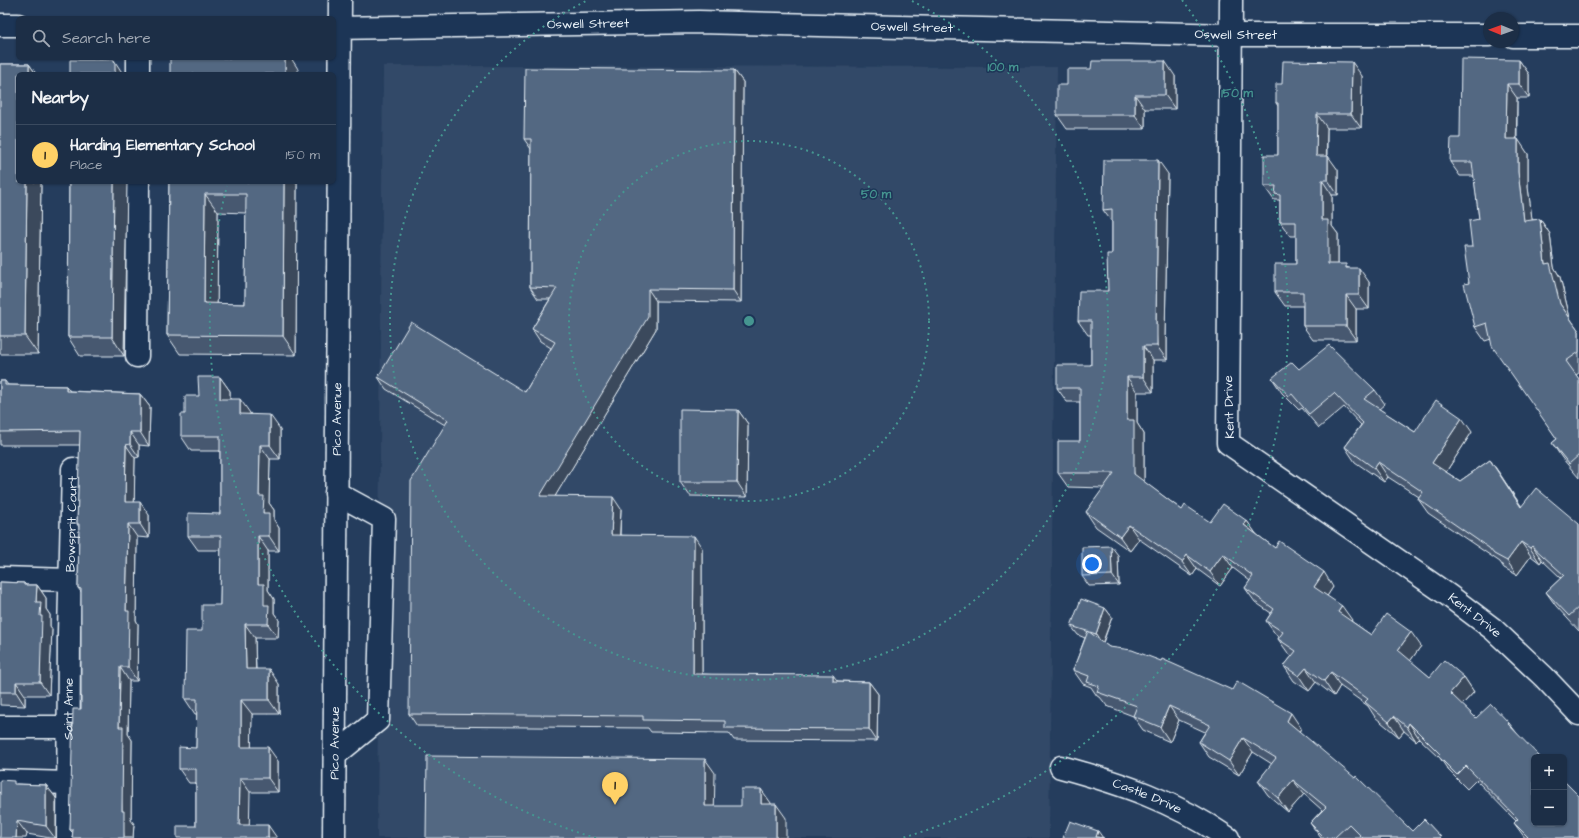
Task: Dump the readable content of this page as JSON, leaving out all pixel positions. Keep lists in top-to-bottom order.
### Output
{
  "streets": {
    "street": [
      "Oswell Street",
      "Kent Drive",
      "Pico Avenue",
      "Bowsprit Court",
      "Saint Anne",
      "Castle Drive"
    ]
  },
  "crossings": [
    ["Oswell Street", "Kent Drive"],
    ["Oswell Street", "Pico Avenue"],
    ["Bowsprit Court", "Saint Anne"]
  ],
  "north": "left",
  "page": {
    "search": "Search here",
    "heading": "Nearby",
    "list": [
      {
        "mark": "1",
        "name": "Harding Elementary School",
        "note": "Place",
        "value": "150 m"
      }
    ],
    "map_buttons": ["+", "−"],
    "pins": "1"
  },
  "rings": ["100 m", "150 m", "50 m"]
}
